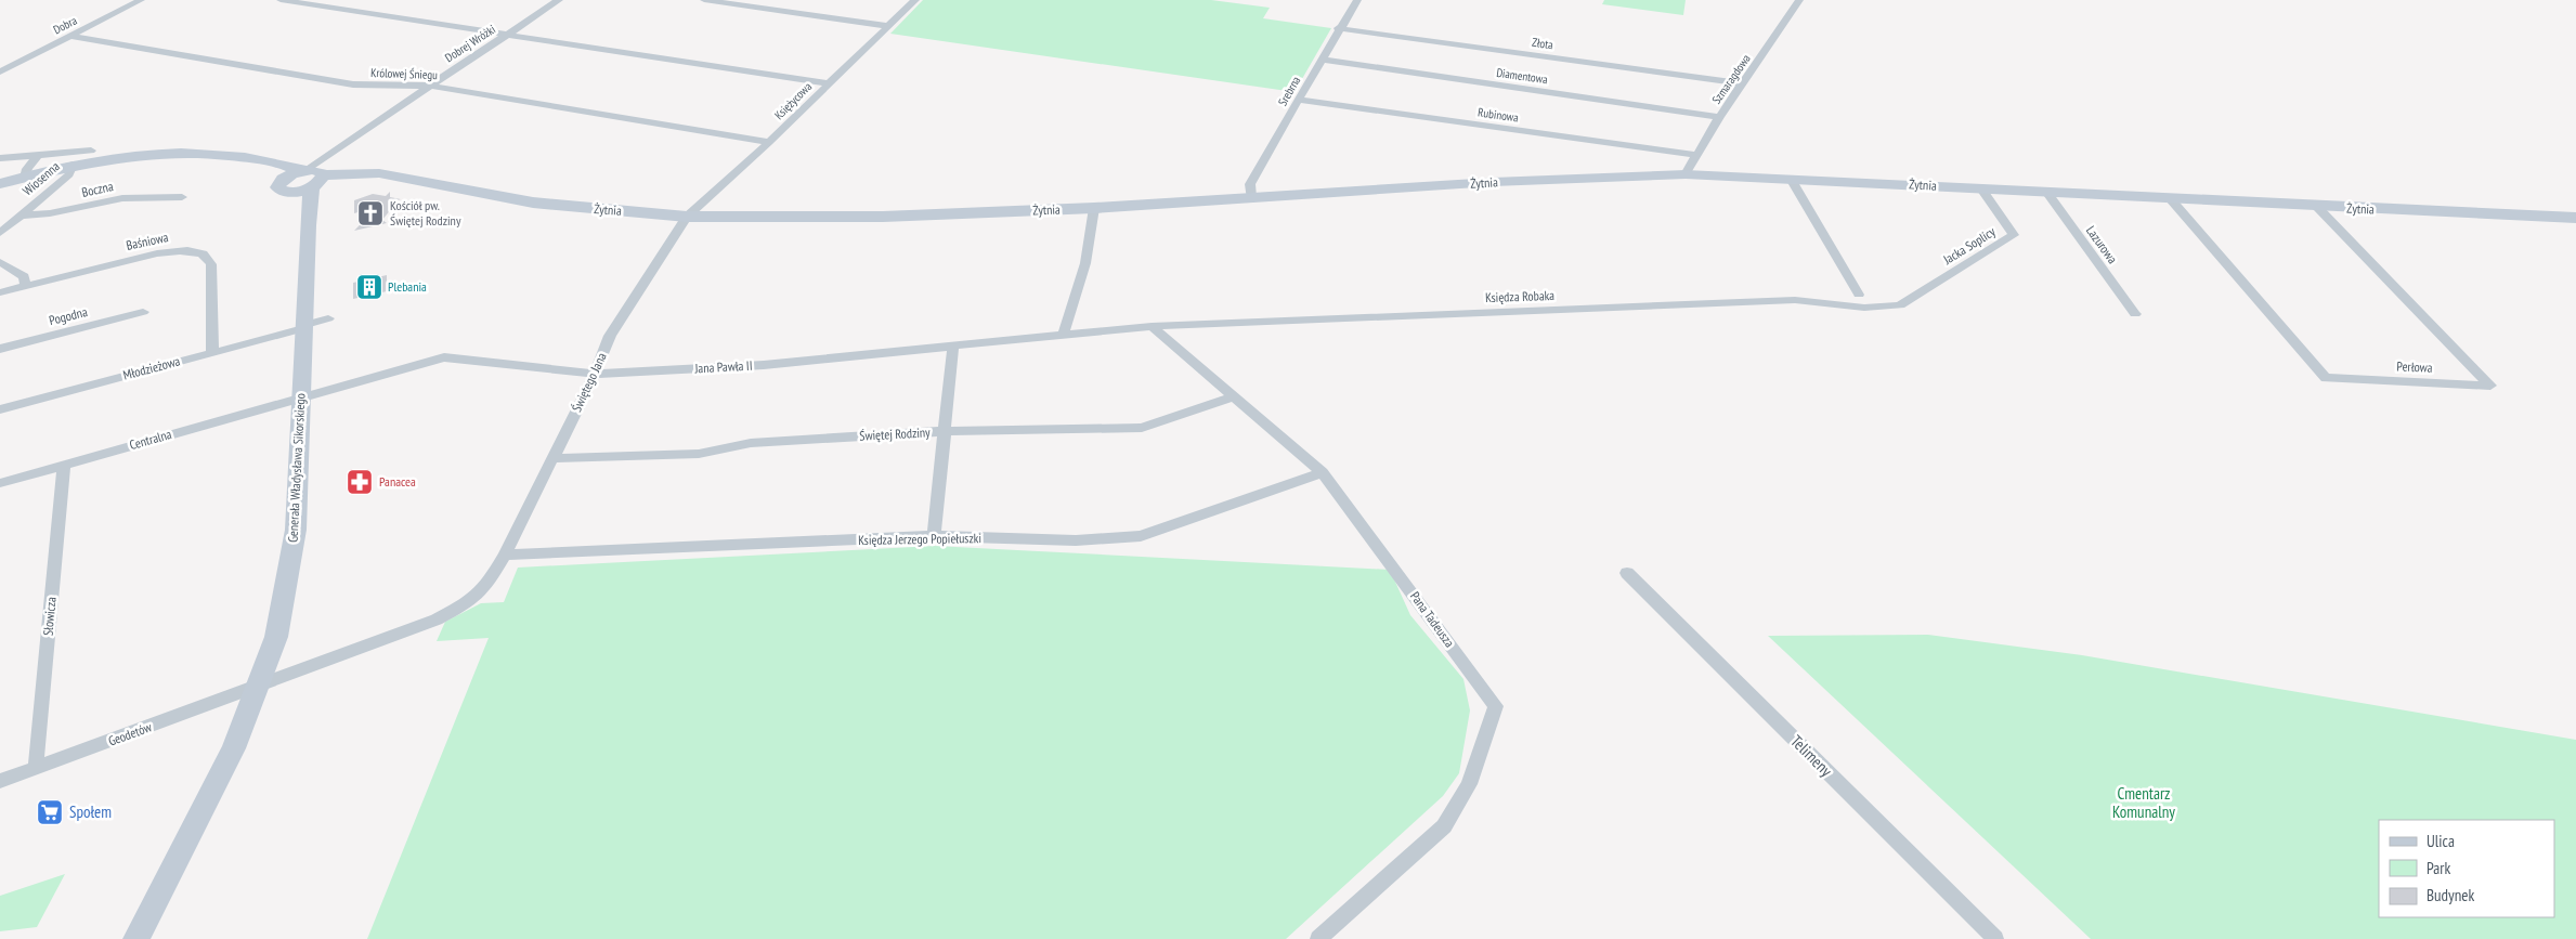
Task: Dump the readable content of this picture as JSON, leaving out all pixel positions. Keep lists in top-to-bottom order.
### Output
{
  "streets": {
    "street": [
      "Dobra",
      "Dobrej Wróżki",
      "Złota",
      "Królowej Śniegu",
      "Diamentowa",
      "Szmaragdowa",
      "Srebrna",
      "Księżycowa",
      "Rubinowa",
      "Wiosenna",
      "Żytnia",
      "Boczna",
      "Baśniowa",
      "Lazurowa",
      "Jacka Soplicy",
      "Księdza Robaka",
      "Pogodna",
      "Jana Pawła II",
      "Perłowa",
      "Młodzieżowa",
      "Świętego Jana",
      "Świętej Rodziny",
      "Centralna",
      "Generała Władysława Sikorskiego",
      "Księdza Jerzego Popiełuszki",
      "Słowicza",
      "Pana Tadeusza",
      "Geodetów",
      "Telimeny"
    ]
  },
  "crossings": [
    ["Dobra", "Królowej Śniegu"],
    ["Dobrej Wróżki", "Królowej Śniegu"],
    ["Dobrej Wróżki", "Żytnia"],
    ["Dobrej Wróżki", "Generała Władysława Sikorskiego"],
    ["Złota", "Szmaragdowa"],
    ["Złota", "Srebrna"],
    ["Królowej Śniegu", "Księżycowa"],
    ["Diamentowa", "Szmaragdowa"],
    ["Diamentowa", "Srebrna"],
    ["Szmaragdowa", "Rubinowa"],
    ["Szmaragdowa", "Żytnia"],
    ["Srebrna", "Rubinowa"],
    ["Srebrna", "Żytnia"],
    ["Księżycowa", "Żytnia"],
    ["Księżycowa", "Świętego Jana"],
    ["Wiosenna", "Boczna"],
    ["Wiosenna", "Generała Władysława Sikorskiego"],
    ["Żytnia", "Lazurowa"],
    ["Żytnia", "Jacka Soplicy"],
    ["Żytnia", "Perłowa"],
    ["Żytnia", "Świętego Jana"],
    ["Żytnia", "Generała Władysława Sikorskiego"],
    ["Baśniowa", "Młodzieżowa"],
    ["Jacka Soplicy", "Księdza Robaka"],
    ["Księdza Robaka", "Jana Pawła II"],
    ["Księdza Robaka", "Pana Tadeusza"],
    ["Jana Pawła II", "Świętego Jana"],
    ["Jana Pawła II", "Centralna"],
    ["Jana Pawła II", "Generała Władysława Sikorskiego"],
    ["Jana Pawła II", "Pana Tadeusza"],
    ["Młodzieżowa", "Generała Władysława Sikorskiego"],
    ["Świętego Jana", "Świętej Rodziny"],
    ["Świętego Jana", "Księdza Jerzego Popiełuszki"],
    ["Świętego Jana", "Geodetów"],
    ["Świętej Rodziny", "Pana Tadeusza"],
    ["Centralna", "Generała Władysława Sikorskiego"],
    ["Centralna", "Słowicza"],
    ["Generała Władysława Sikorskiego", "Geodetów"],
    ["Księdza Jerzego Popiełuszki", "Pana Tadeusza"],
    ["Księdza Jerzego Popiełuszki", "Geodetów"],
    ["Słowicza", "Geodetów"]
  ],
  "parks": ["Cmentarz Komunalny"],
  "places": {
    "church": ["Kościół pw. Świętej Rodziny"],
    "building": ["Plebania"],
    "pharmacy": ["Panacea"],
    "supermarket": ["Społem"]
  },
  "legend": ["Ulica", "Park", "Budynek"]
}
